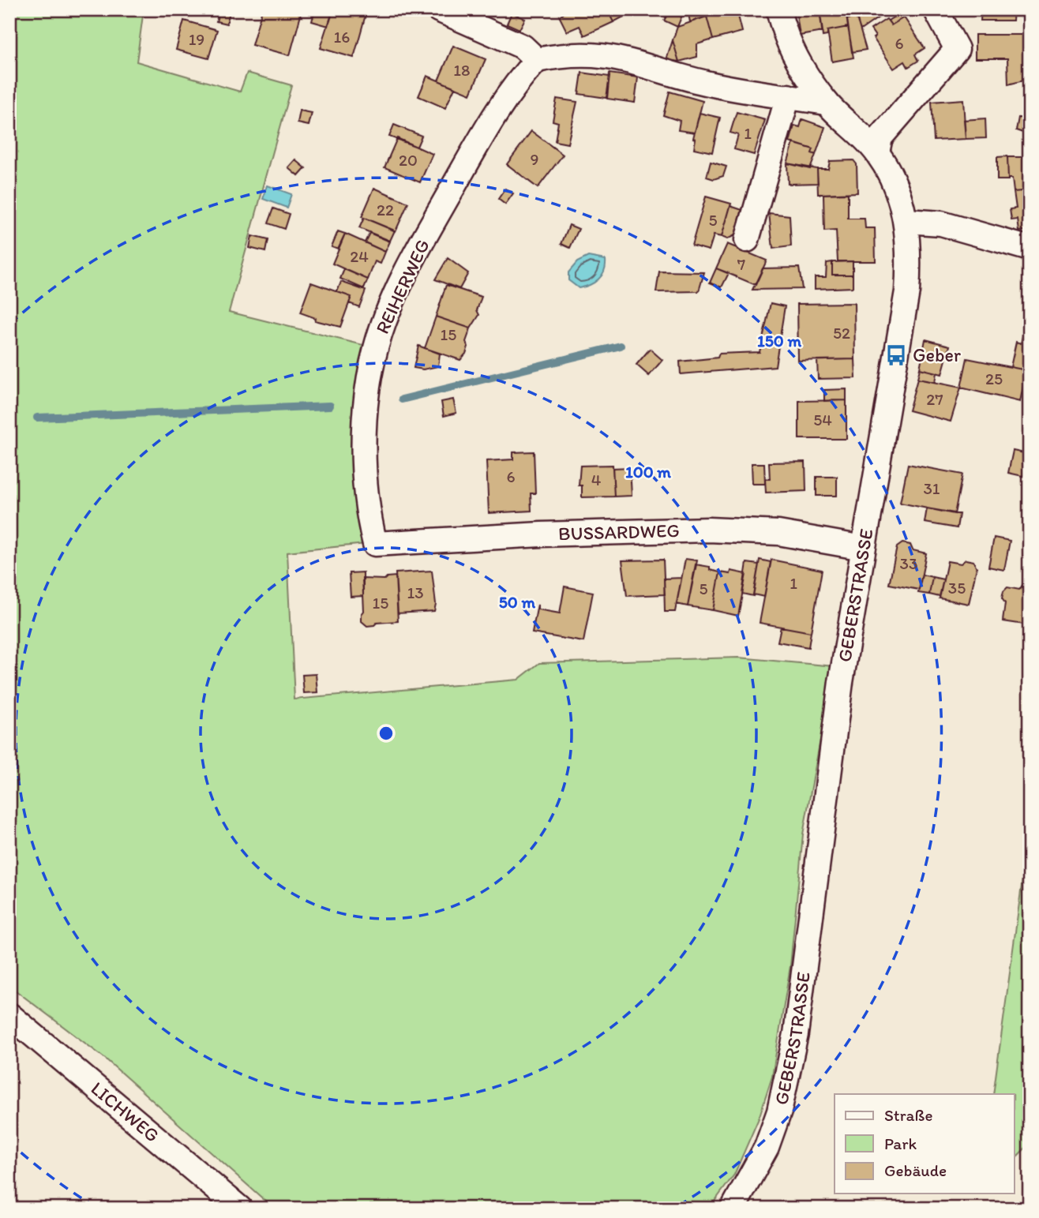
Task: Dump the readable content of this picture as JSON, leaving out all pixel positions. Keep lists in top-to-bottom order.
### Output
{
  "streets": {
    "street": [
      "REIHERWEG",
      "BUSSARDWEG",
      "GEBERSTRASSE",
      "LICHWEG"
    ]
  },
  "crossings": [
    ["REIHERWEG", "BUSSARDWEG"],
    ["BUSSARDWEG", "GEBERSTRASSE"]
  ],
  "places": {
    "bus stop": ["Geber"]
  },
  "house_numbers": [
    "16",
    "19",
    "6",
    "18",
    "1",
    "9",
    "20",
    "22",
    "5",
    "24",
    "7",
    "52",
    "15",
    "25",
    "27",
    "54",
    "6",
    "4",
    "31",
    "33",
    "1",
    "35",
    "5",
    "13",
    "15"
  ],
  "legend": ["Straße", "Park", "Gebäude"],
  "rings": ["150 m", "100 m", "50 m"]
}
